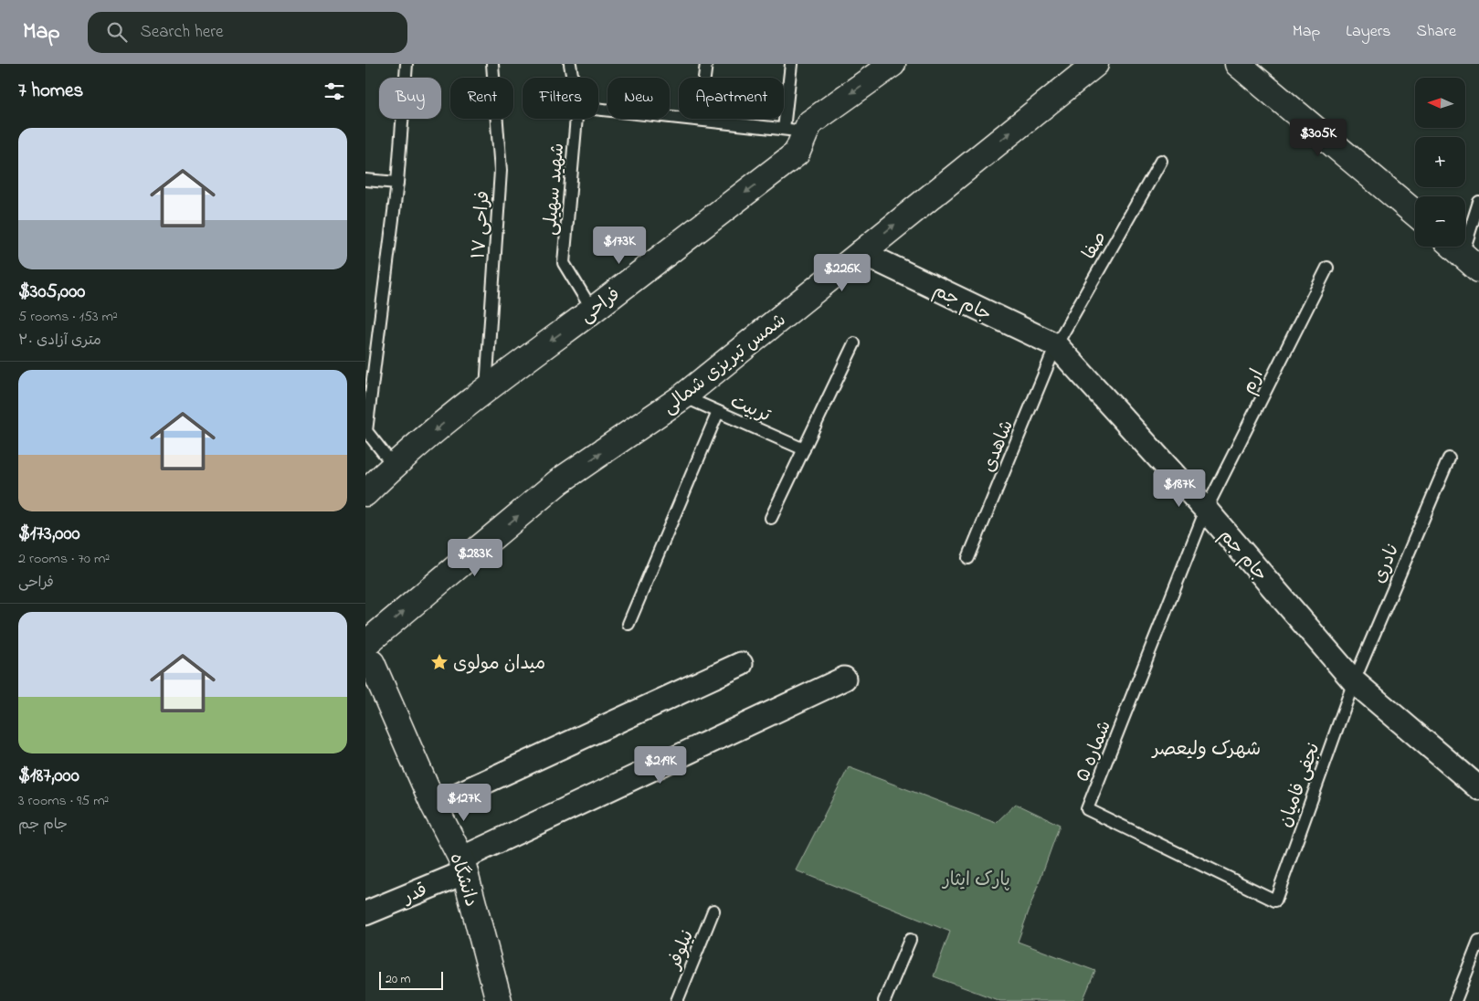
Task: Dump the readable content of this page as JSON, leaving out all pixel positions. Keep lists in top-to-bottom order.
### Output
{
  "streets": {
    "street": [
      "جام جم",
      "فراحی",
      "شمس تبریزی شمالی",
      "دانشگاه",
      "قدر"
    ],
    "lane": [
      "شهید سهیلی",
      "فراحی ۱۷",
      "صفا",
      "ارم",
      "تربیت",
      "شاهدی",
      "نادری",
      "شماره ۵",
      "نجفی فامیان",
      "نیلوفر"
    ]
  },
  "crossings": [
    ["شهید سهیلی", "فراحی"],
    ["فراحی ۱۷", "فراحی"],
    ["صفا", "جام جم"],
    ["صفا", "شاهدی"],
    ["جام جم", "شمس تبریزی شمالی"],
    ["جام جم", "ارم"],
    ["جام جم", "شاهدی"],
    ["جام جم", "نادری"],
    ["جام جم", "شماره ۵"],
    ["جام جم", "نجفی فامیان"],
    ["شمس تبریزی شمالی", "تربیت"],
    ["شمس تبریزی شمالی", "دانشگاه"],
    ["ارم", "شماره ۵"],
    ["نادری", "نجفی فامیان"],
    ["شماره ۵", "نجفی فامیان"],
    ["دانشگاه", "قدر"]
  ],
  "one_way": ["فراحی", "شمس تبریزی شمالی"],
  "districts": ["شهرک ولیعصر"],
  "parks": ["پارک ایثار"],
  "places": {
    "place": ["میدان مولوی"]
  },
  "scale_bar": "20 m",
  "north": "left",
  "page": {
    "header": "Map",
    "search": "Search here",
    "nav": ["Map", "Layers", "Share"],
    "heading": "7 homes",
    "map_buttons": ["+", "−"],
    "chip": [
      "Buy",
      "Rent",
      "Filters",
      "New",
      "Apartment"
    ],
    "list": [
      {
        "name": "$305,000",
        "note": "5 rooms · 153 m² · ۲۰ متری آزادی"
      },
      {
        "name": "$173,000",
        "note": "2 rooms · 70 m² · فراحی"
      },
      {
        "name": "$187,000",
        "note": "3 rooms · 95 m² · جام جم"
      }
    ],
    "price": [
      "$305K",
      "$173K",
      "$226K",
      "$187K",
      "$283K",
      "$219K",
      "$127K"
    ],
    "scale": "20 m"
  }
}
